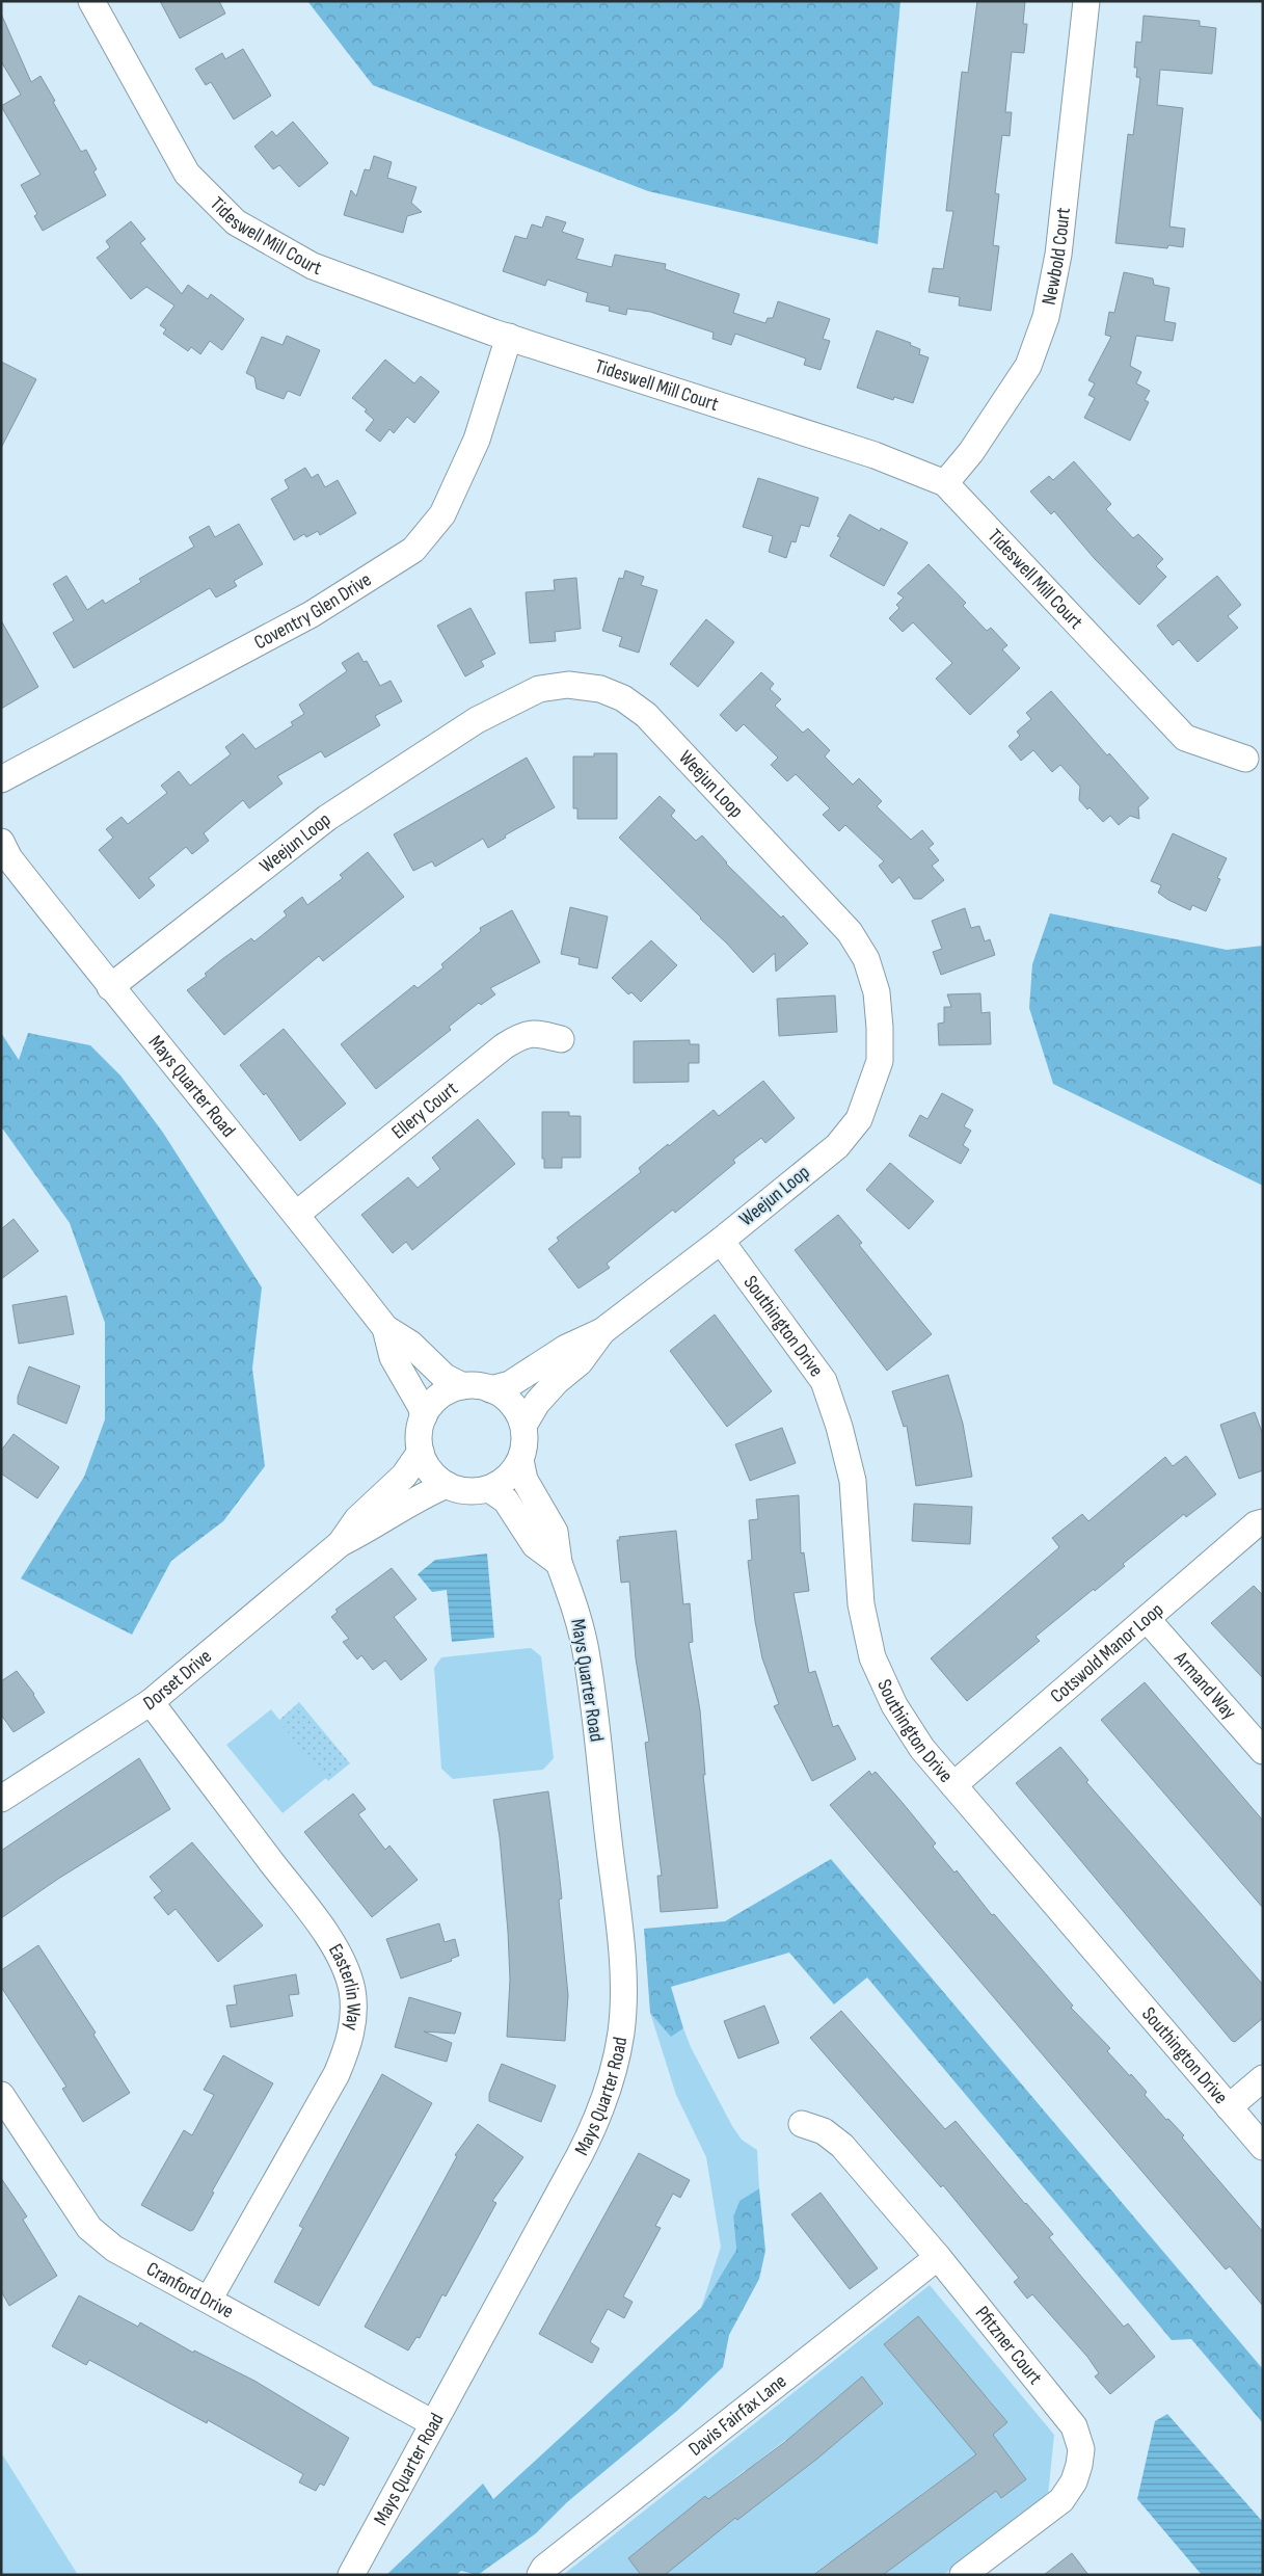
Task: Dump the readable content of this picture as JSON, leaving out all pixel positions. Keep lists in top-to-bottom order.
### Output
{
  "streets": {
    "street": [
      "Tideswell Mill Court",
      "Newbold Court",
      "Coventry Glen Drive",
      "Weejun Loop",
      "Mays Quarter Road",
      "Ellery Court",
      "Southington Drive",
      "Cotswold Manor Loop",
      "Dorset Drive",
      "Armand Way",
      "Easterlin Way",
      "Cranford Drive",
      "Pfitzner Court",
      "Davis Fairfax Lane"
    ]
  },
  "crossings": [
    ["Tideswell Mill Court", "Newbold Court"],
    ["Tideswell Mill Court", "Coventry Glen Drive"],
    ["Weejun Loop", "Mays Quarter Road"],
    ["Weejun Loop", "Southington Drive"],
    ["Weejun Loop", "Dorset Drive"],
    ["Mays Quarter Road", "Ellery Court"],
    ["Mays Quarter Road", "Dorset Drive"],
    ["Mays Quarter Road", "Cranford Drive"],
    ["Southington Drive", "Cotswold Manor Loop"],
    ["Cotswold Manor Loop", "Armand Way"],
    ["Dorset Drive", "Easterlin Way"],
    ["Easterlin Way", "Cranford Drive"],
    ["Pfitzner Court", "Davis Fairfax Lane"]
  ]
}
